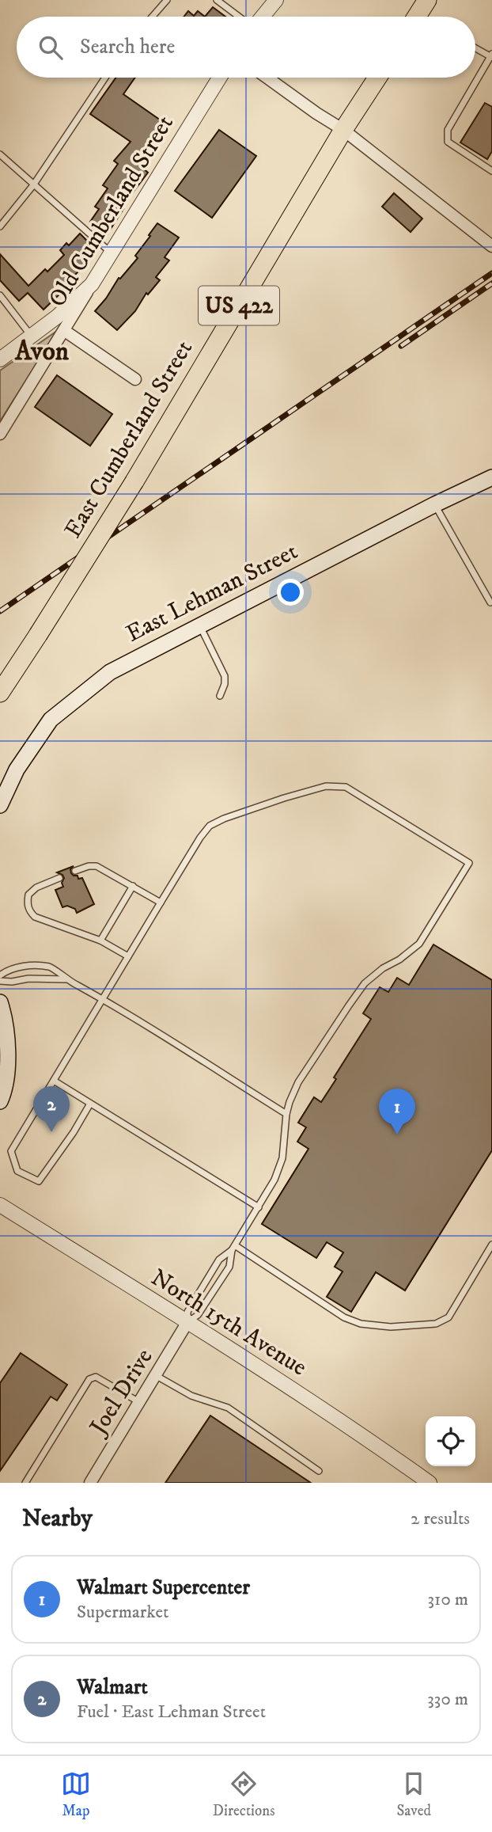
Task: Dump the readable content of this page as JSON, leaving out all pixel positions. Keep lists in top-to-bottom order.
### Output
{
  "streets": {
    "highway": ["US 422", "East Cumberland Street"],
    "main road": ["East Lehman Street"],
    "street": ["Old Cumberland Street", "North 15th Avenue", "Joel Drive"]
  },
  "crossings": [
    ["North 15th Avenue", "Joel Drive"]
  ],
  "districts": ["Avon"],
  "page": {
    "search": "Search here",
    "pins": ["2", "1"],
    "heading": ["Nearby", "2 results"],
    "list": [
      {
        "mark": "1",
        "name": "Walmart Supercenter",
        "note": "Supermarket",
        "value": "310 m"
      },
      {
        "mark": "2",
        "name": "Walmart",
        "note": "Fuel · East Lehman Street",
        "value": "330 m"
      }
    ],
    "nav": ["Map", "Directions", "Saved"]
  }
}
